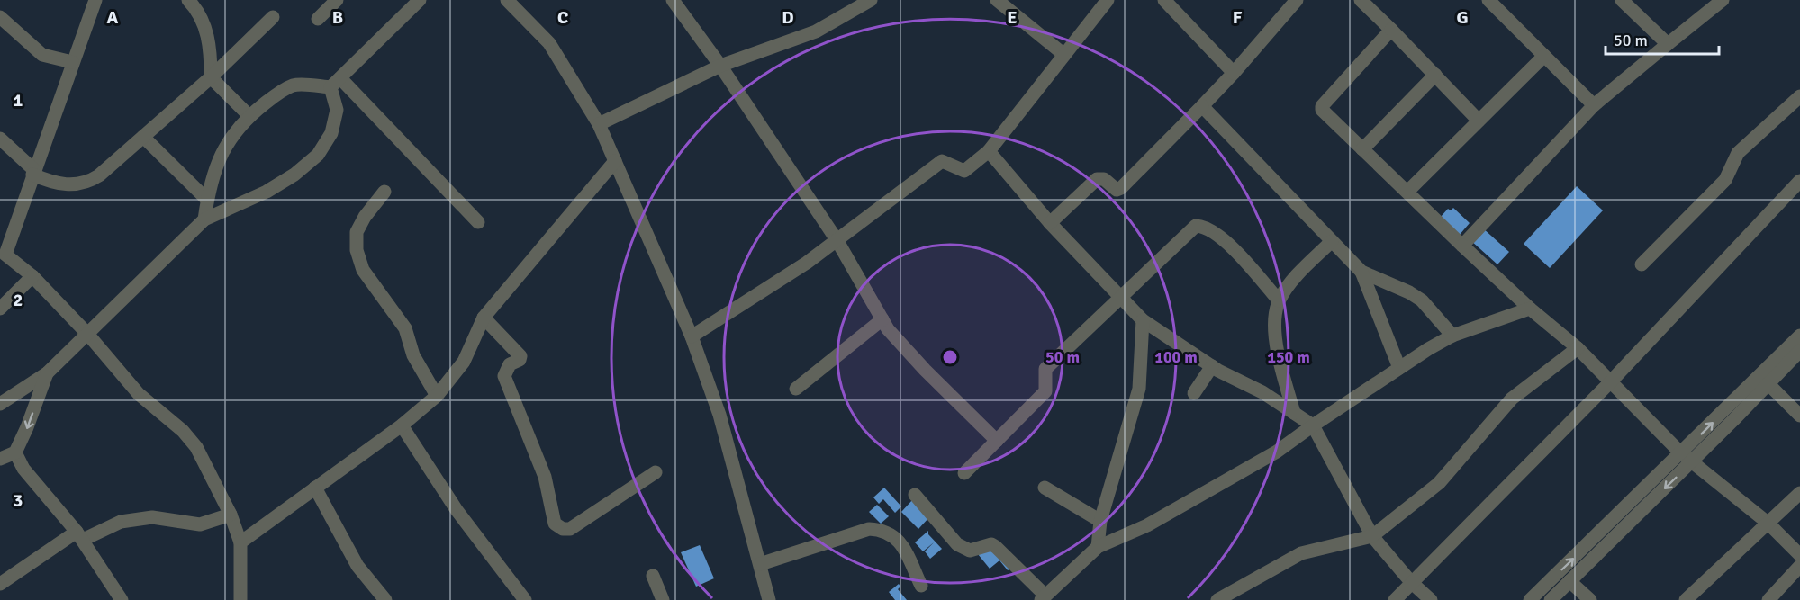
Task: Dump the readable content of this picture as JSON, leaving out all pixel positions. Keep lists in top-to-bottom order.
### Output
{
  "scale_bar": "50 m",
  "grid": {
    "columns": [
      "A",
      "B",
      "C",
      "D",
      "E",
      "F",
      "G"
    ],
    "rows": ["1", "2", "3"]
  },
  "rings": ["50 m", "100 m", "150 m"]
}
